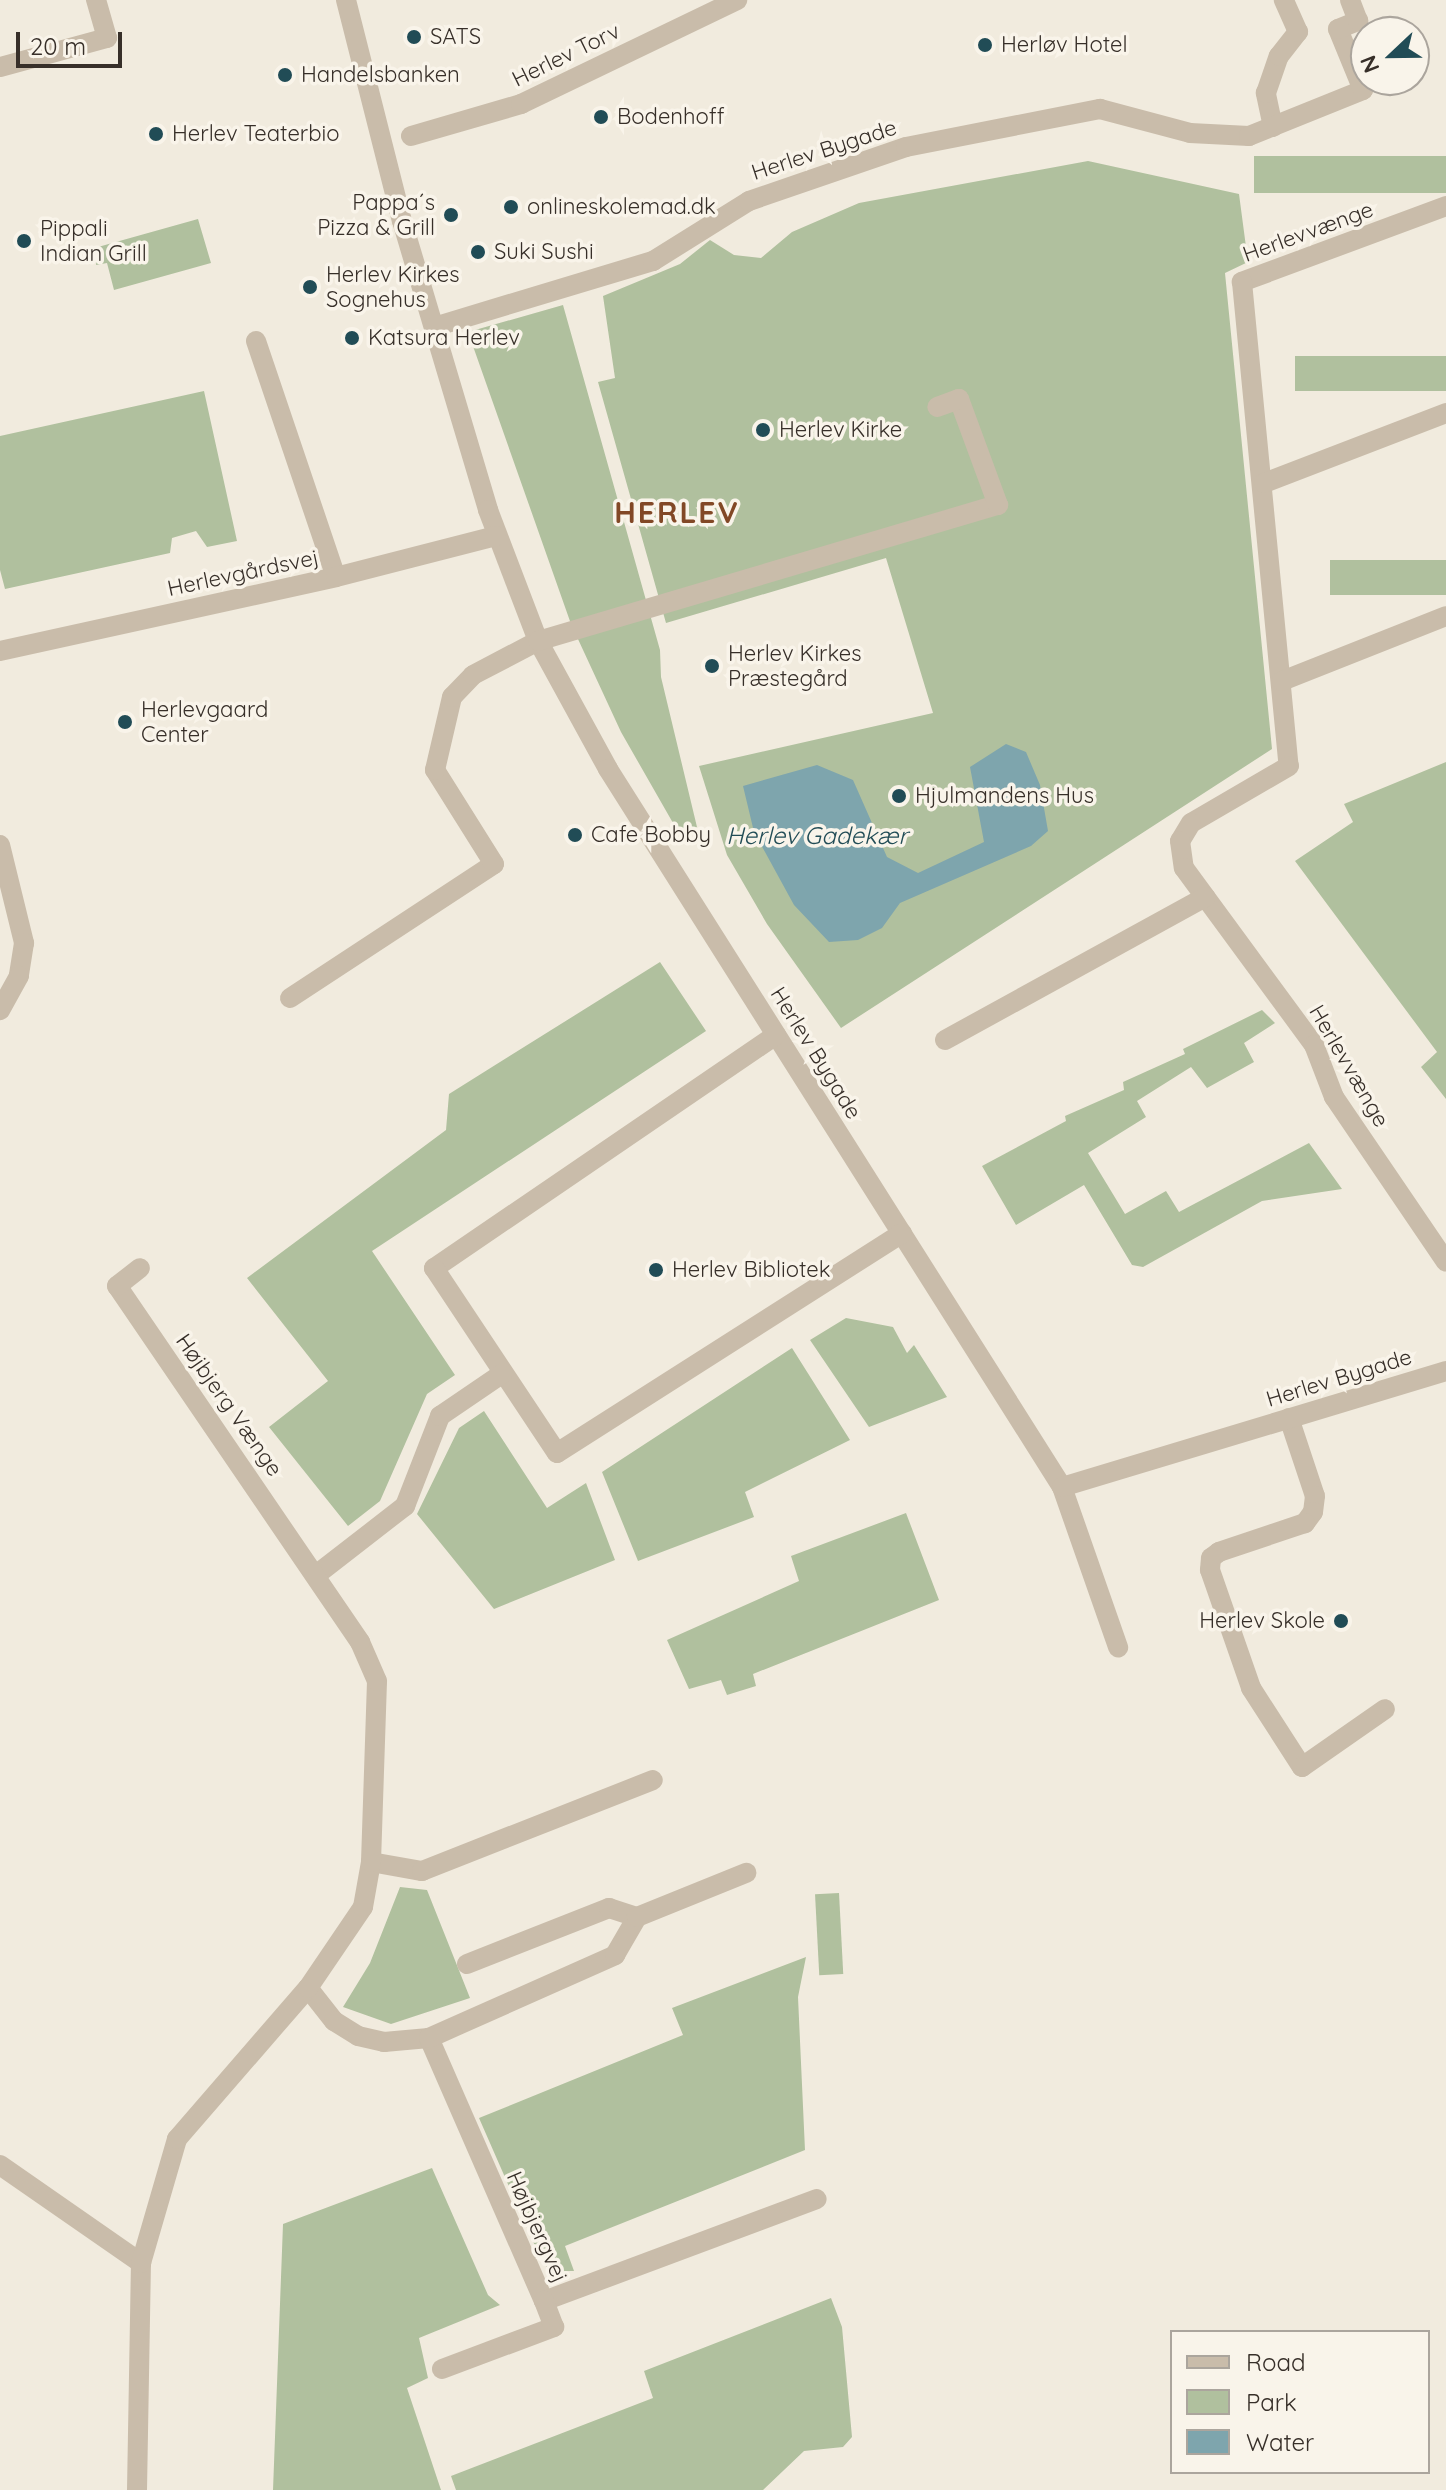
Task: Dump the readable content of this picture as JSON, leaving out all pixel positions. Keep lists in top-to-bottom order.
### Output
{
  "streets": {
    "street": [
      "Herlev Torv",
      "Herlev Bygade",
      "Herlevvænge",
      "Herlevgårdsvej",
      "Højbjerg Vænge",
      "Højbjergvej"
    ]
  },
  "crossings": [
    ["Herlev Bygade", "Herlevgårdsvej"]
  ],
  "districts": ["HERLEV"],
  "water": ["Herlev Gadekær"],
  "places": [
    "SATS",
    "Herløv Hotel",
    "Handelsbanken",
    "Bodenhoff",
    "Herlev Teaterbio",
    "onlineskolemad.dk",
    "Pappa´s Pizza & Grill",
    "Pippali Indian Grill",
    "Suki Sushi",
    "Herlev Kirkes Sognehus",
    "Katsura Herlev",
    "Herlev Kirke",
    "Herlev Kirkes Præstegård",
    "Herlevgaard Center",
    "Hjulmandens Hus",
    "Cafe Bobby",
    "Herlev Bibliotek",
    "Herlev Skole"
  ],
  "legend": ["Road", "Park", "Water"],
  "scale_bar": "20 m",
  "north": "left"
}
